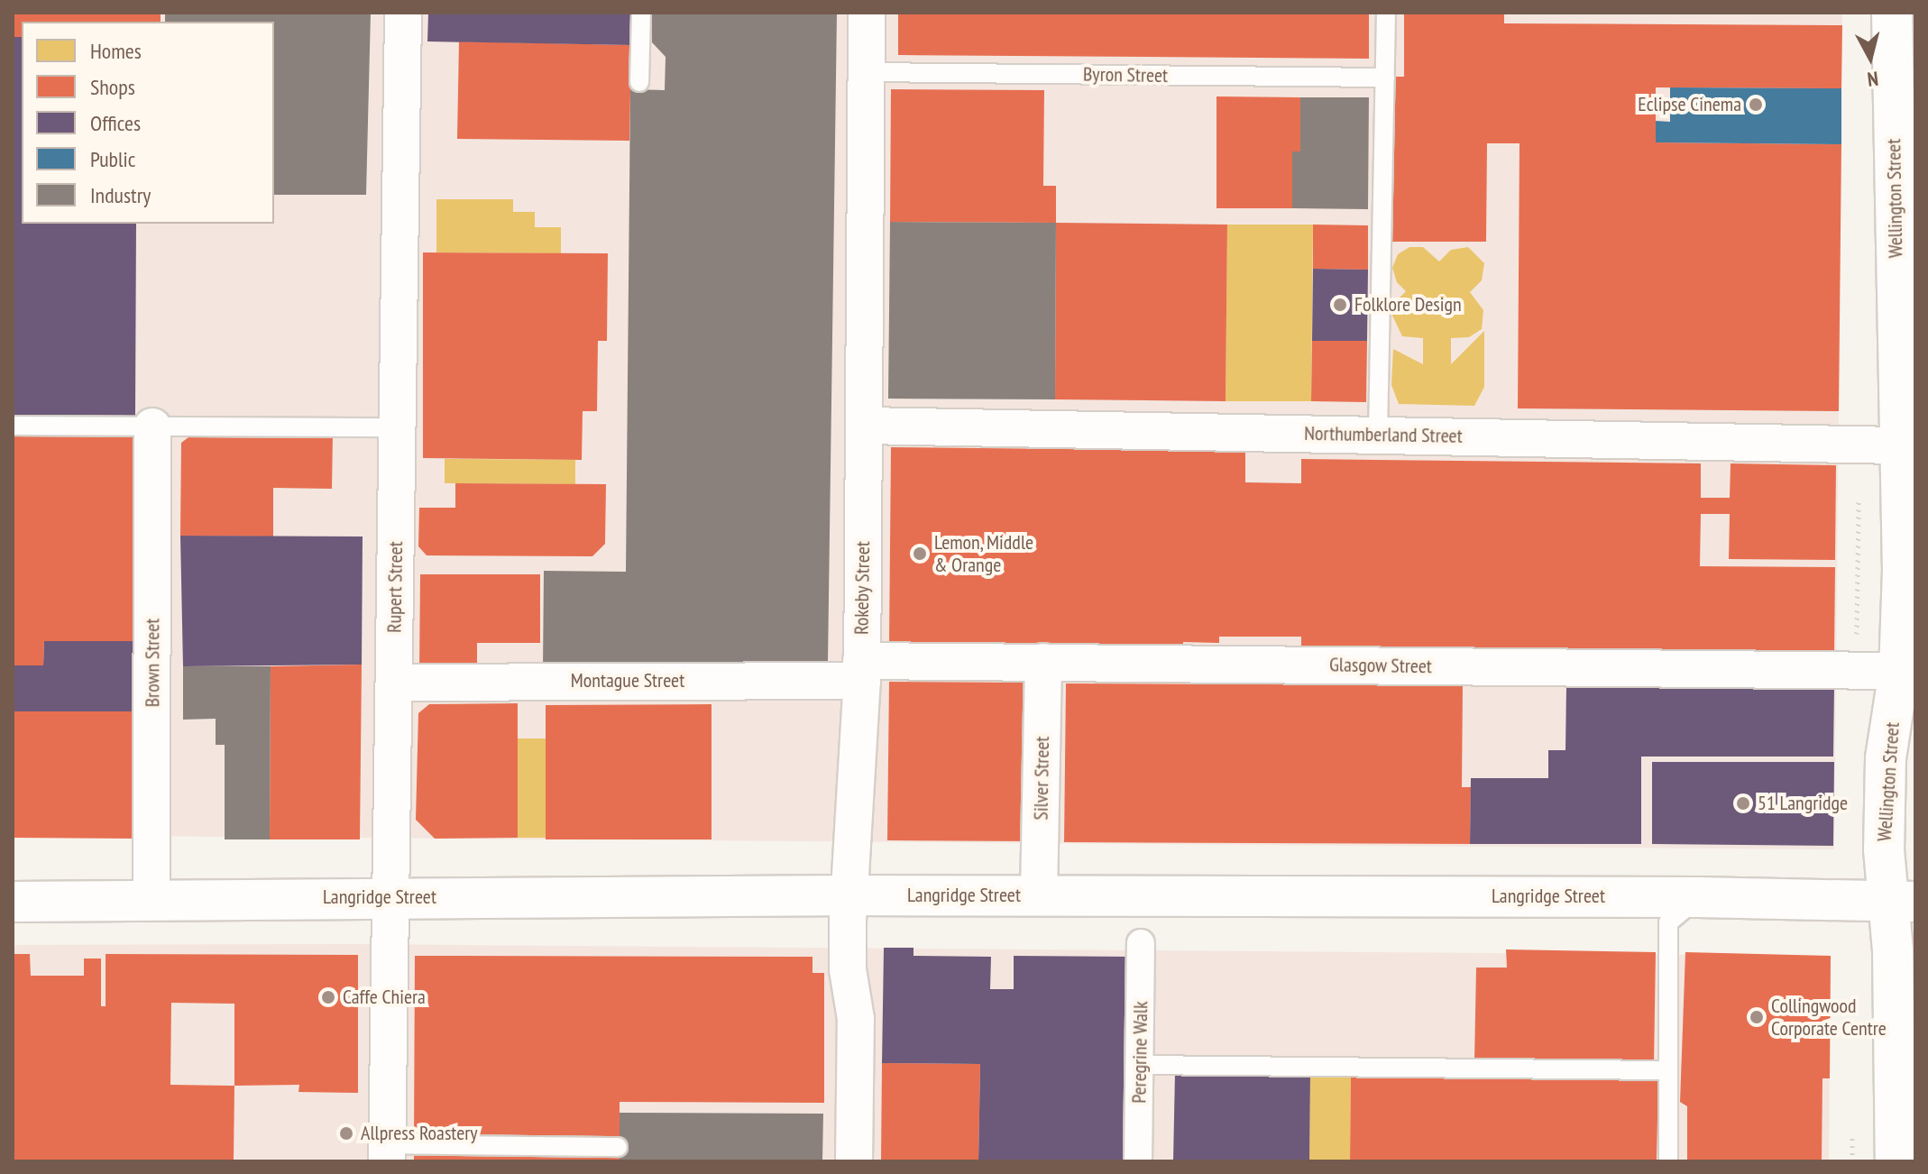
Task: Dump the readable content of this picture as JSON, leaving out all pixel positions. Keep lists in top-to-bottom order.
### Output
{
  "streets": {
    "street": [
      "Wellington Street",
      "Northumberland Street",
      "Rupert Street",
      "Rokeby Street",
      "Brown Street",
      "Glasgow Street",
      "Montague Street",
      "Silver Street",
      "Langridge Street",
      "Peregrine Walk"
    ],
    "lane": ["Byron Street"]
  },
  "crossings": [
    ["Byron Street", "Rokeby Street"],
    ["Wellington Street", "Northumberland Street"],
    ["Wellington Street", "Glasgow Street"],
    ["Wellington Street", "Langridge Street"],
    ["Northumberland Street", "Rokeby Street"],
    ["Rupert Street", "Montague Street"],
    ["Rupert Street", "Langridge Street"],
    ["Rokeby Street", "Glasgow Street"],
    ["Rokeby Street", "Montague Street"],
    ["Rokeby Street", "Langridge Street"],
    ["Brown Street", "Langridge Street"],
    ["Glasgow Street", "Montague Street"],
    ["Glasgow Street", "Silver Street"],
    ["Silver Street", "Langridge Street"]
  ],
  "places": [
    "Eclipse Cinema",
    "Folklore Design",
    "Lemon, Middle & Orange",
    "51 Langridge",
    "Caffe Chiera",
    "Collingwood Corporate Centre",
    "Allpress Roastery"
  ],
  "legend": [
    "Homes",
    "Shops",
    "Offices",
    "Public",
    "Industry"
  ],
  "north": "bottom"
}
